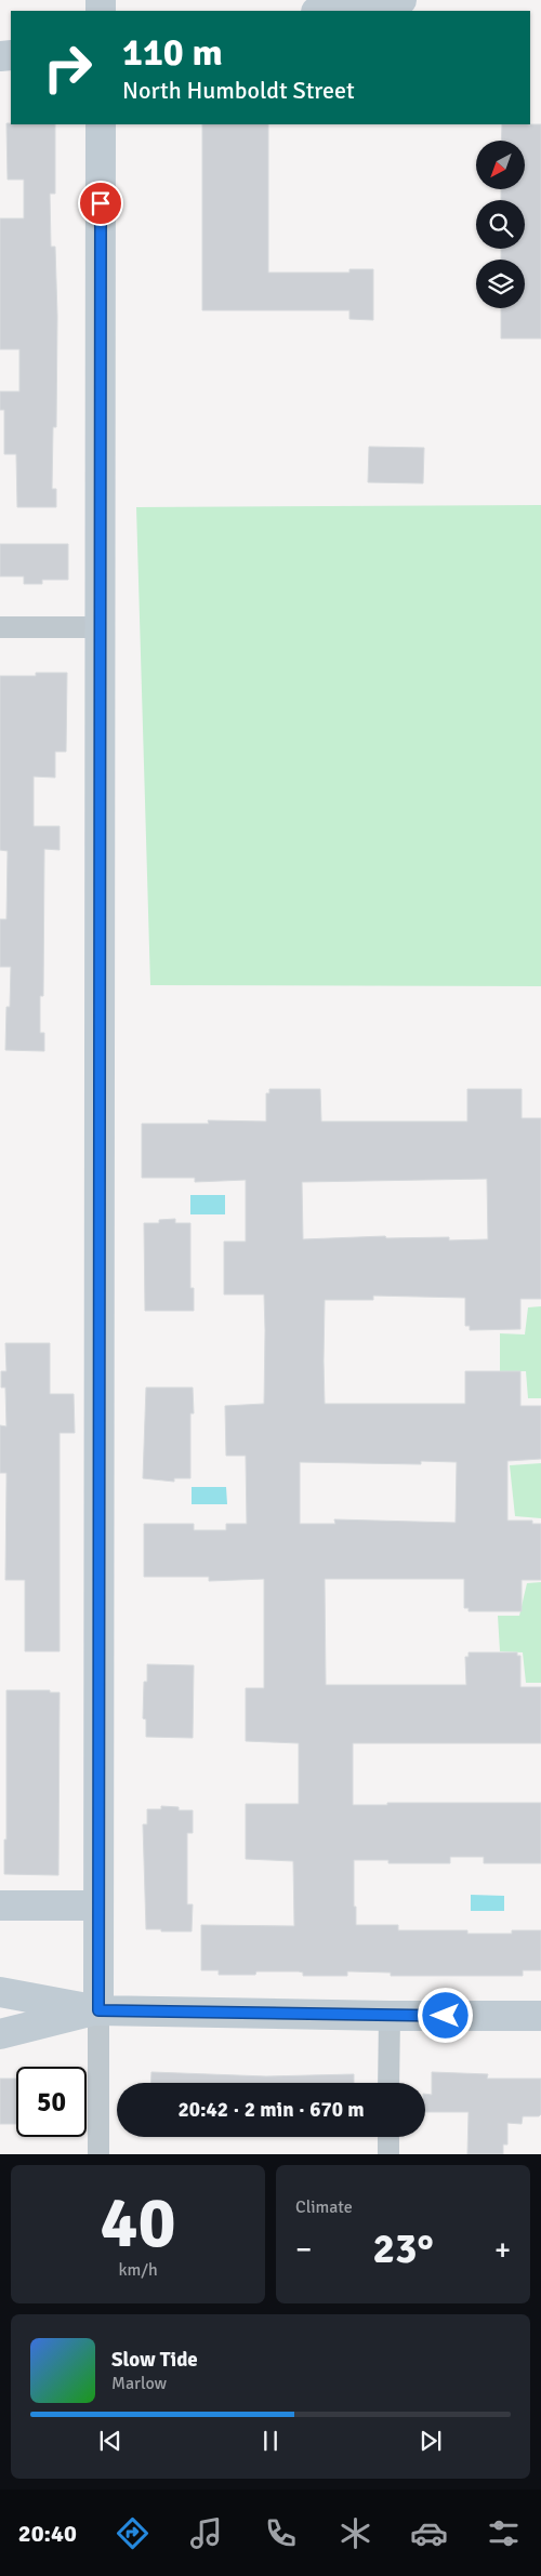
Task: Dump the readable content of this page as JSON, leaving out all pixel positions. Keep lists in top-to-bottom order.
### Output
{
  "north": "bottom left",
  "page": {
    "turn": ["110 m", "North Humboldt Street"],
    "limit": "50",
    "trip": "20:42 · 2 min · 670 m",
    "tile": [
      ["40", "km/h"],
      "Climate"
    ],
    "heat": ["−", "23°", "+"],
    "song": ["Slow Tide", "Marlow"],
    "tabs": "20:40"
  }
}
